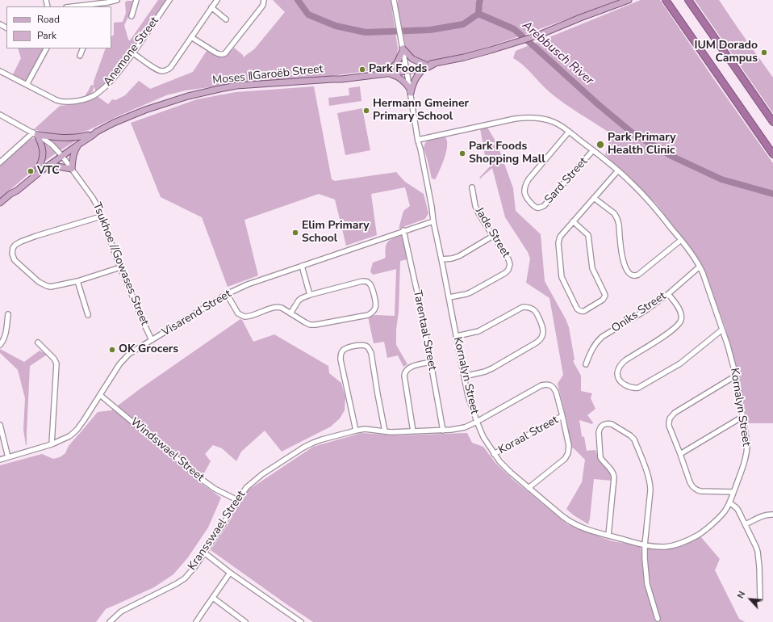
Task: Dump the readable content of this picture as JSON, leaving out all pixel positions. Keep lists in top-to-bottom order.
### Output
{
  "streets": {
    "main road": ["Moses ǁGaroëb Street"],
    "street": [
      "Anemone Street",
      "Sard Street",
      "Jade Street",
      "Tsukhoe //Gowases Street",
      "Oniks Street",
      "Visarend Street",
      "Tarentaal Street",
      "Kornalyn Street",
      "Koraal Street",
      "Windswael Street",
      "Kransswael Street"
    ]
  },
  "crossings": [
    ["Moses ǁGaroëb Street", "Tsukhoe //Gowases Street"],
    ["Moses ǁGaroëb Street", "Kornalyn Street"],
    ["Sard Street", "Kornalyn Street"],
    ["Jade Street", "Kornalyn Street"],
    ["Tsukhoe //Gowases Street", "Visarend Street"],
    ["Oniks Street", "Kornalyn Street"],
    ["Visarend Street", "Tarentaal Street"],
    ["Visarend Street", "Kornalyn Street"],
    ["Visarend Street", "Windswael Street"],
    ["Tarentaal Street", "Kransswael Street"],
    ["Kornalyn Street", "Koraal Street"],
    ["Kornalyn Street", "Kransswael Street"],
    ["Koraal Street", "Kransswael Street"],
    ["Windswael Street", "Kransswael Street"]
  ],
  "water": ["Arebbusch River"],
  "places": [
    "IUM Dorado Campus",
    "Park Foods",
    "Hermann Gmeiner Primary School",
    "Park Primary Health Clinic",
    "Park Foods Shopping Mall",
    "VTC",
    "Elim Primary School",
    "OK Grocers"
  ],
  "legend": ["Road", "Park"],
  "north": "top left"
}
